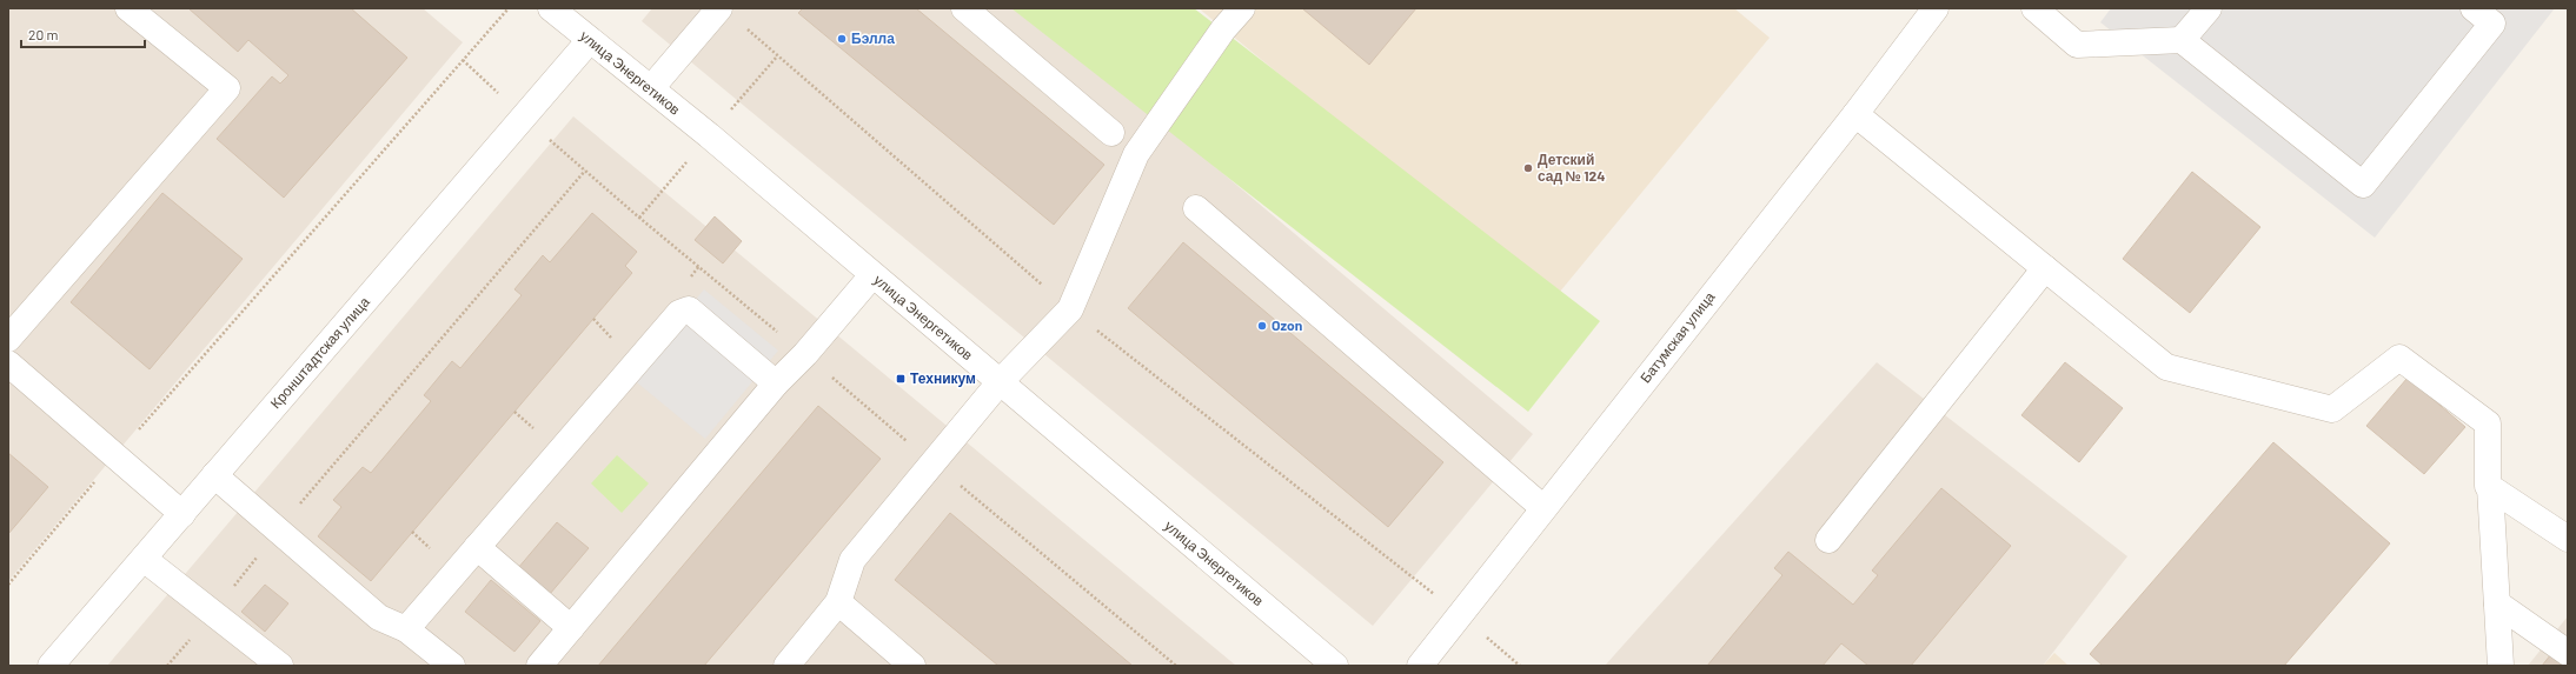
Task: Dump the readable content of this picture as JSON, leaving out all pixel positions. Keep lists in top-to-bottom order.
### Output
{
  "streets": {
    "street": ["улица Энергетиков", "Батумская улица", "Кронштадтская улица"]
  },
  "crossings": [
    ["улица Энергетиков", "Кронштадтская улица"]
  ],
  "places": {
    "other": ["Бэлла", "Детский сад № 124", "Ozon"],
    "transit": ["Техникум"]
  },
  "scale_bar": "20 m"
}
